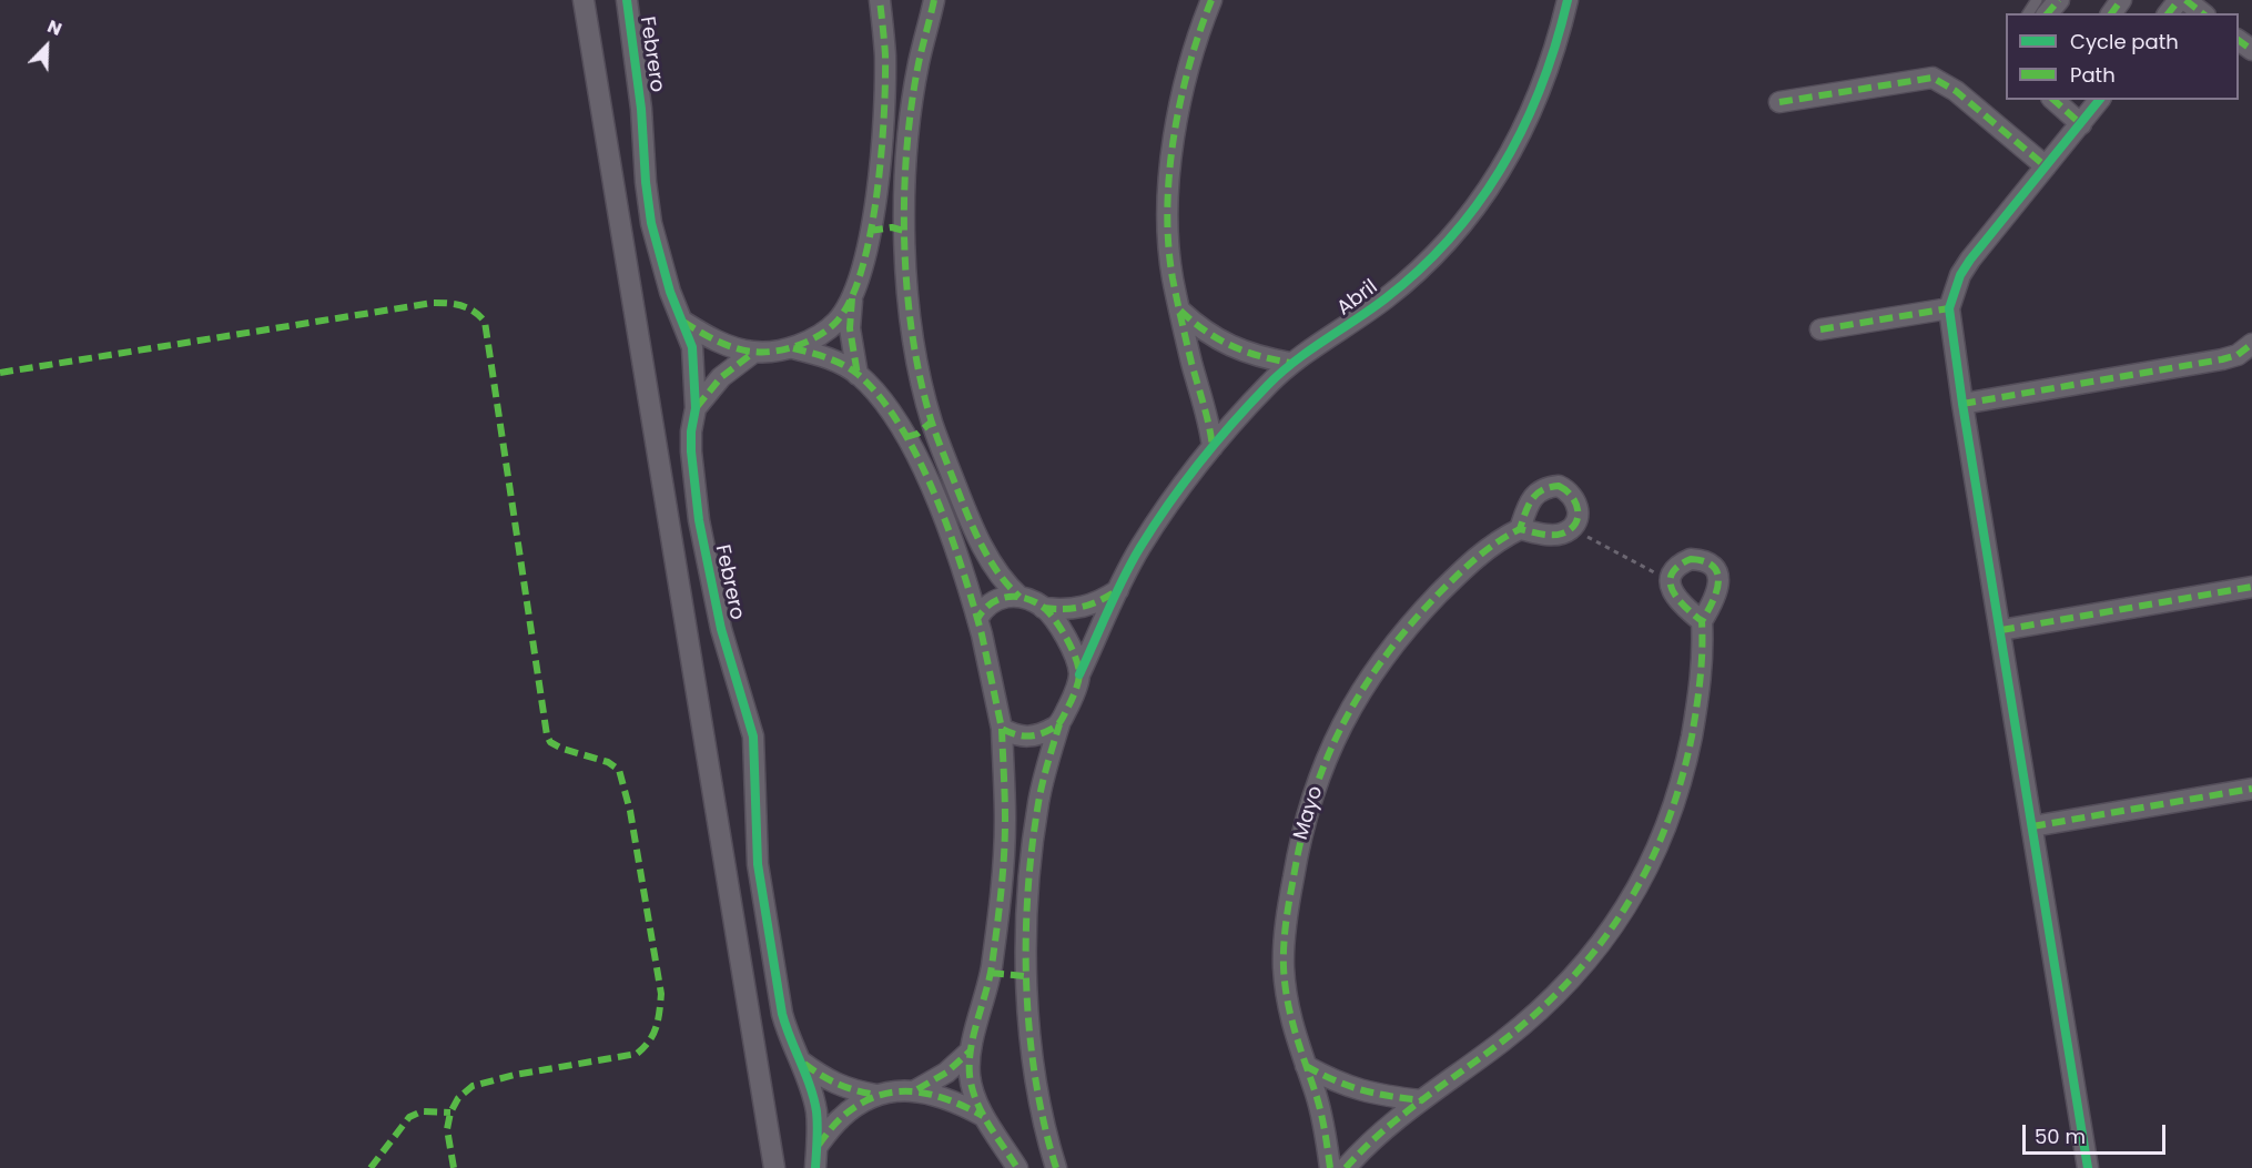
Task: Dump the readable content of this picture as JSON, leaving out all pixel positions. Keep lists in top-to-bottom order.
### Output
{
  "streets": {
    "street": ["Febrero", "Abril", "Mayo"]
  },
  "legend": ["Cycle path", "Path"],
  "scale_bar": "50 m",
  "north": "top right"
}
